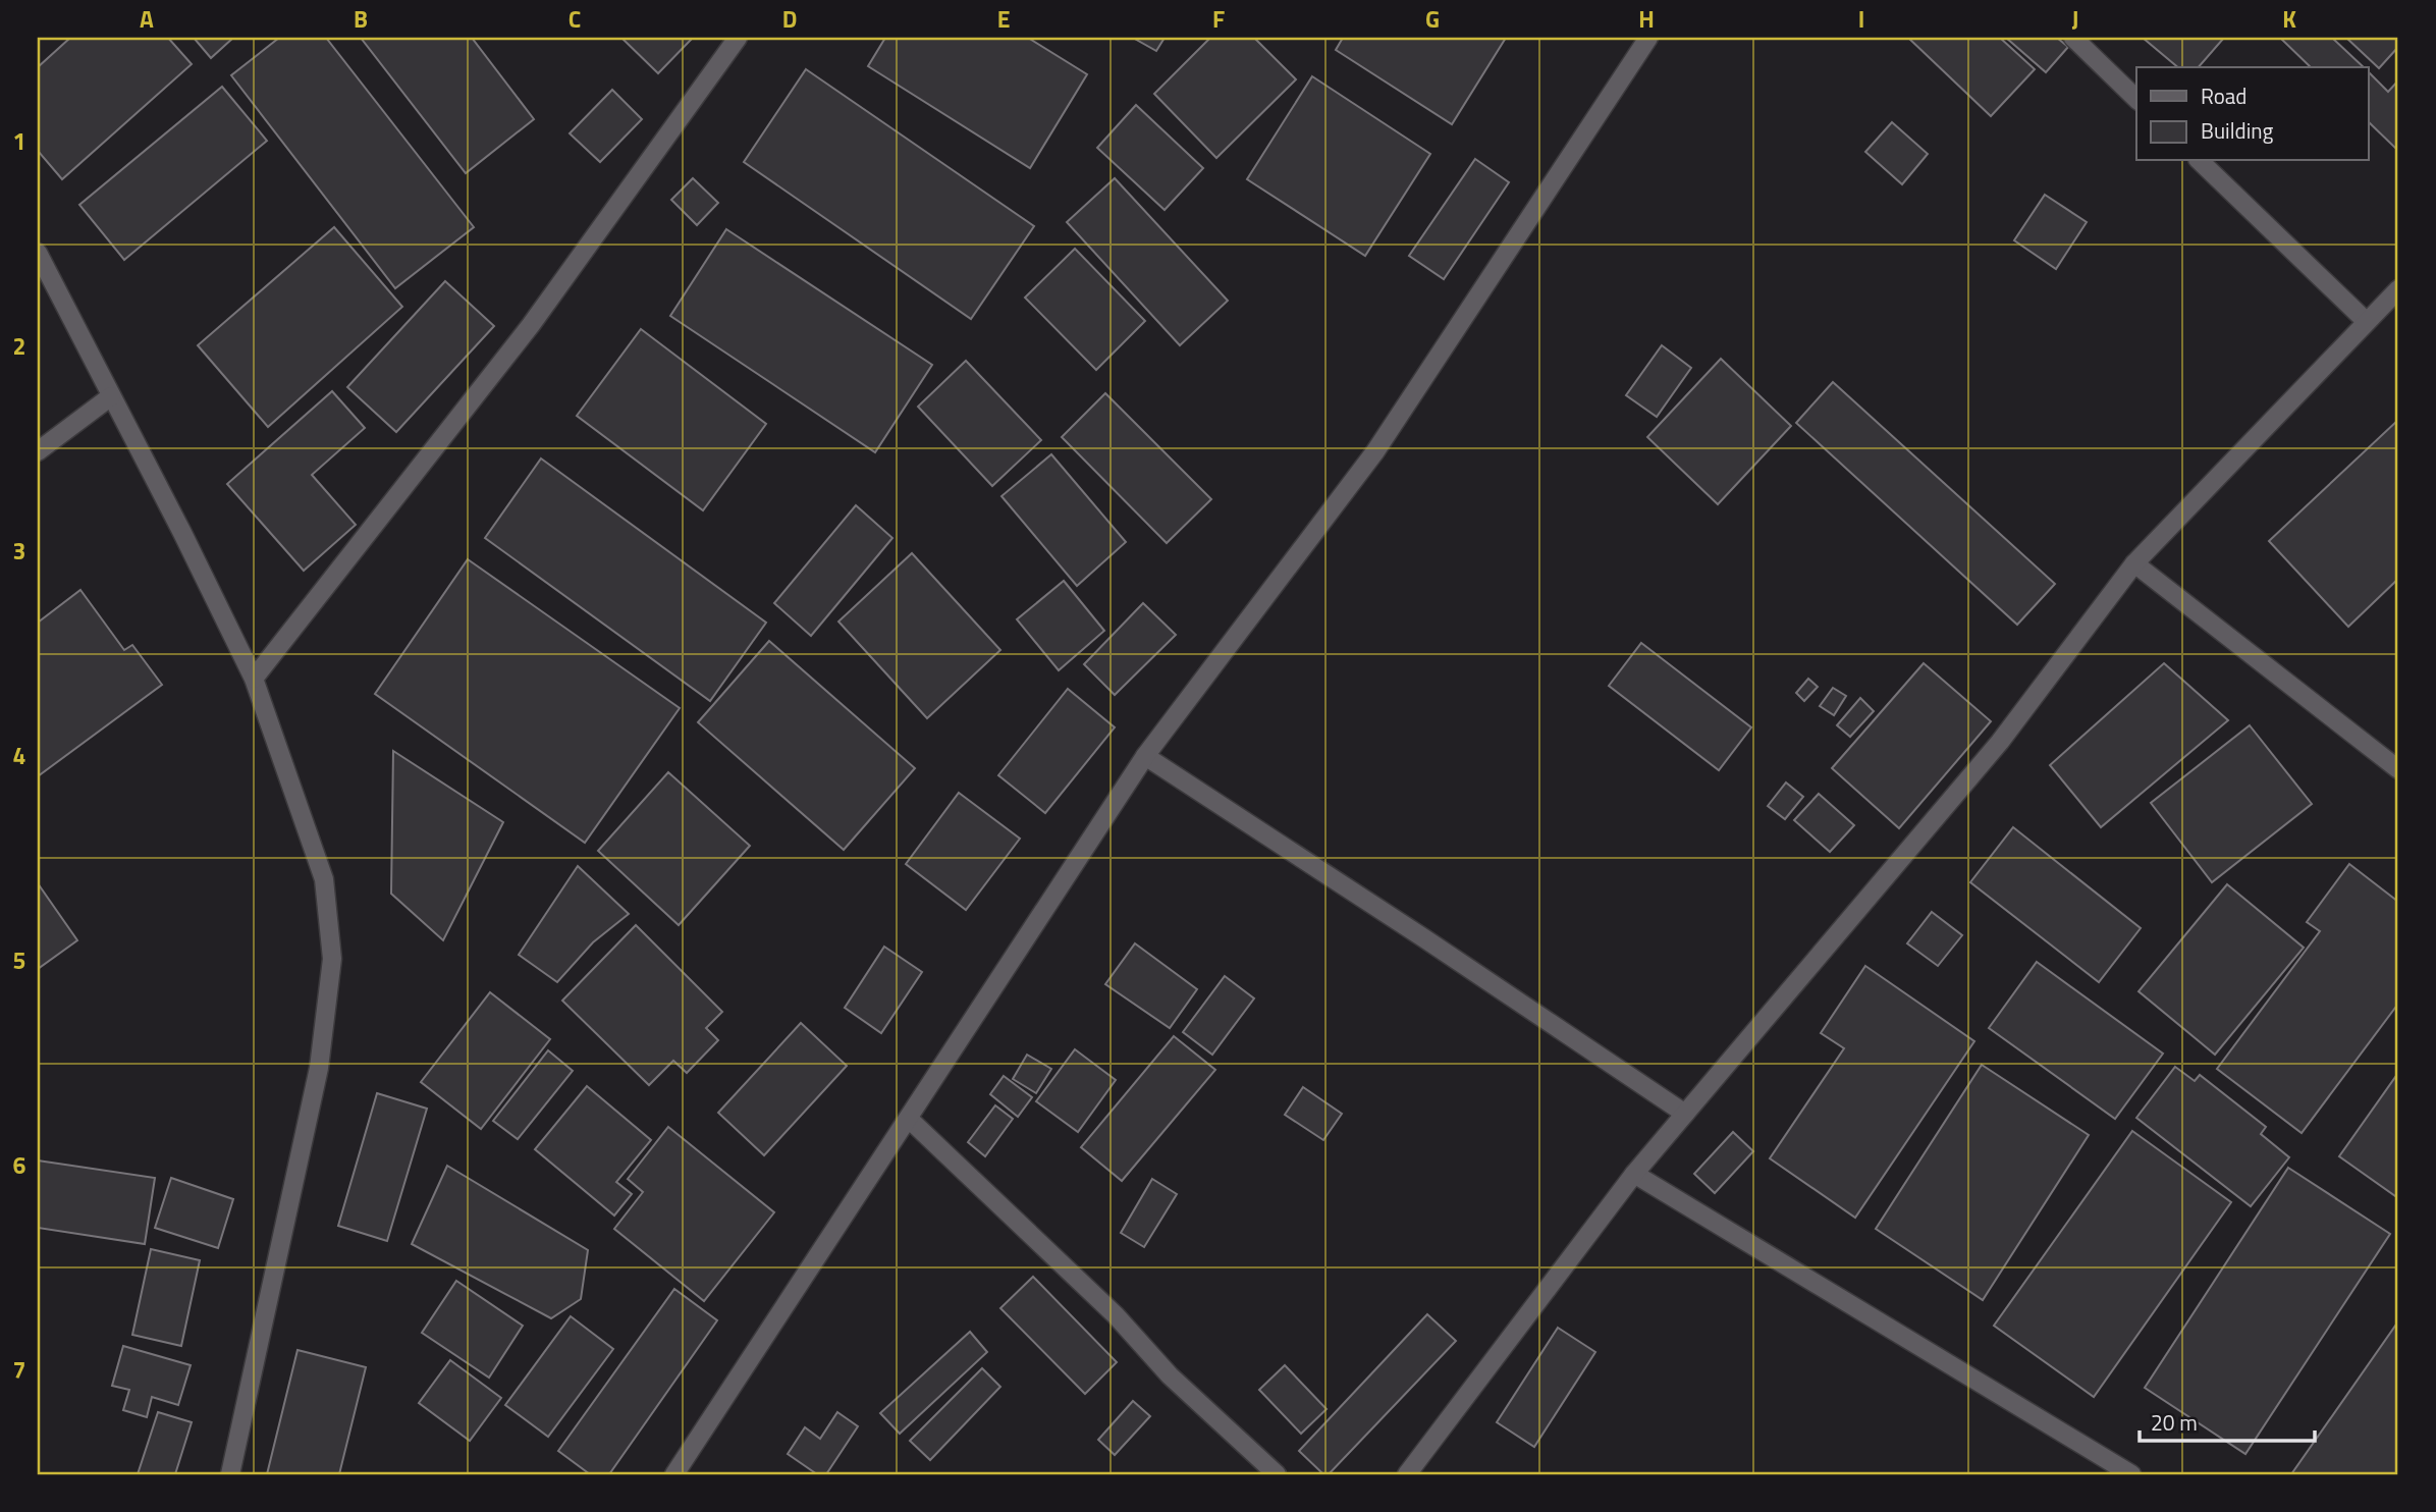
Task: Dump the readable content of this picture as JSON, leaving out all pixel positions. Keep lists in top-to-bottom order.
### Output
{
  "legend": ["Road", "Building"],
  "scale_bar": "20 m",
  "grid": {
    "columns": [
      "A",
      "B",
      "C",
      "D",
      "E",
      "F",
      "G",
      "H",
      "I",
      "J",
      "K"
    ],
    "rows": [
      "1",
      "2",
      "3",
      "4",
      "5",
      "6",
      "7"
    ]
  }
}
